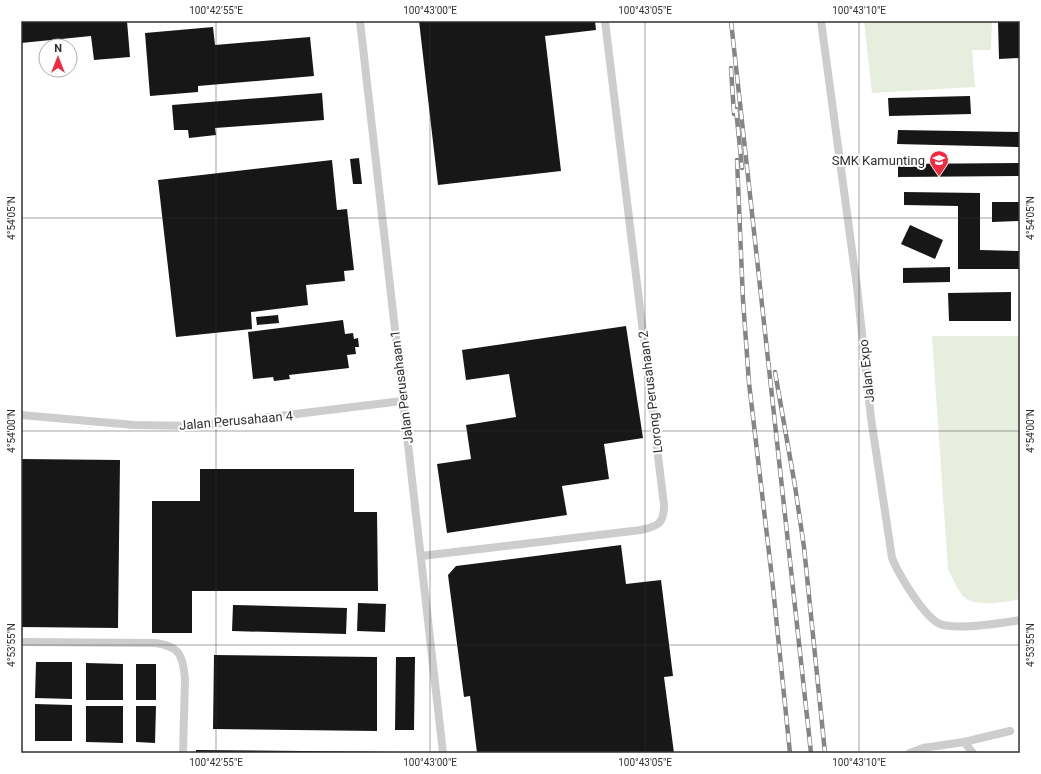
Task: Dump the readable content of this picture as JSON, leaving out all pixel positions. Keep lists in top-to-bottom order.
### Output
{
  "streets": {
    "street": [
      "Jalan Expo",
      "Jalan Perusahaan 1",
      "Lorong Perusahaan 2",
      "Jalan Perusahaan 4"
    ]
  },
  "crossings": [
    ["Jalan Perusahaan 1", "Lorong Perusahaan 2"],
    ["Jalan Perusahaan 1", "Jalan Perusahaan 4"]
  ],
  "places": {
    "school or university": ["SMK Kamunting"]
  },
  "north": "top",
  "coordinates": [
    "100°42'55\"E",
    "100°43'00\"E",
    "100°43'05\"E",
    "100°43'10\"E",
    "4°54'05\"N",
    "4°54'00\"N",
    "4°53'55\"N"
  ]
}
